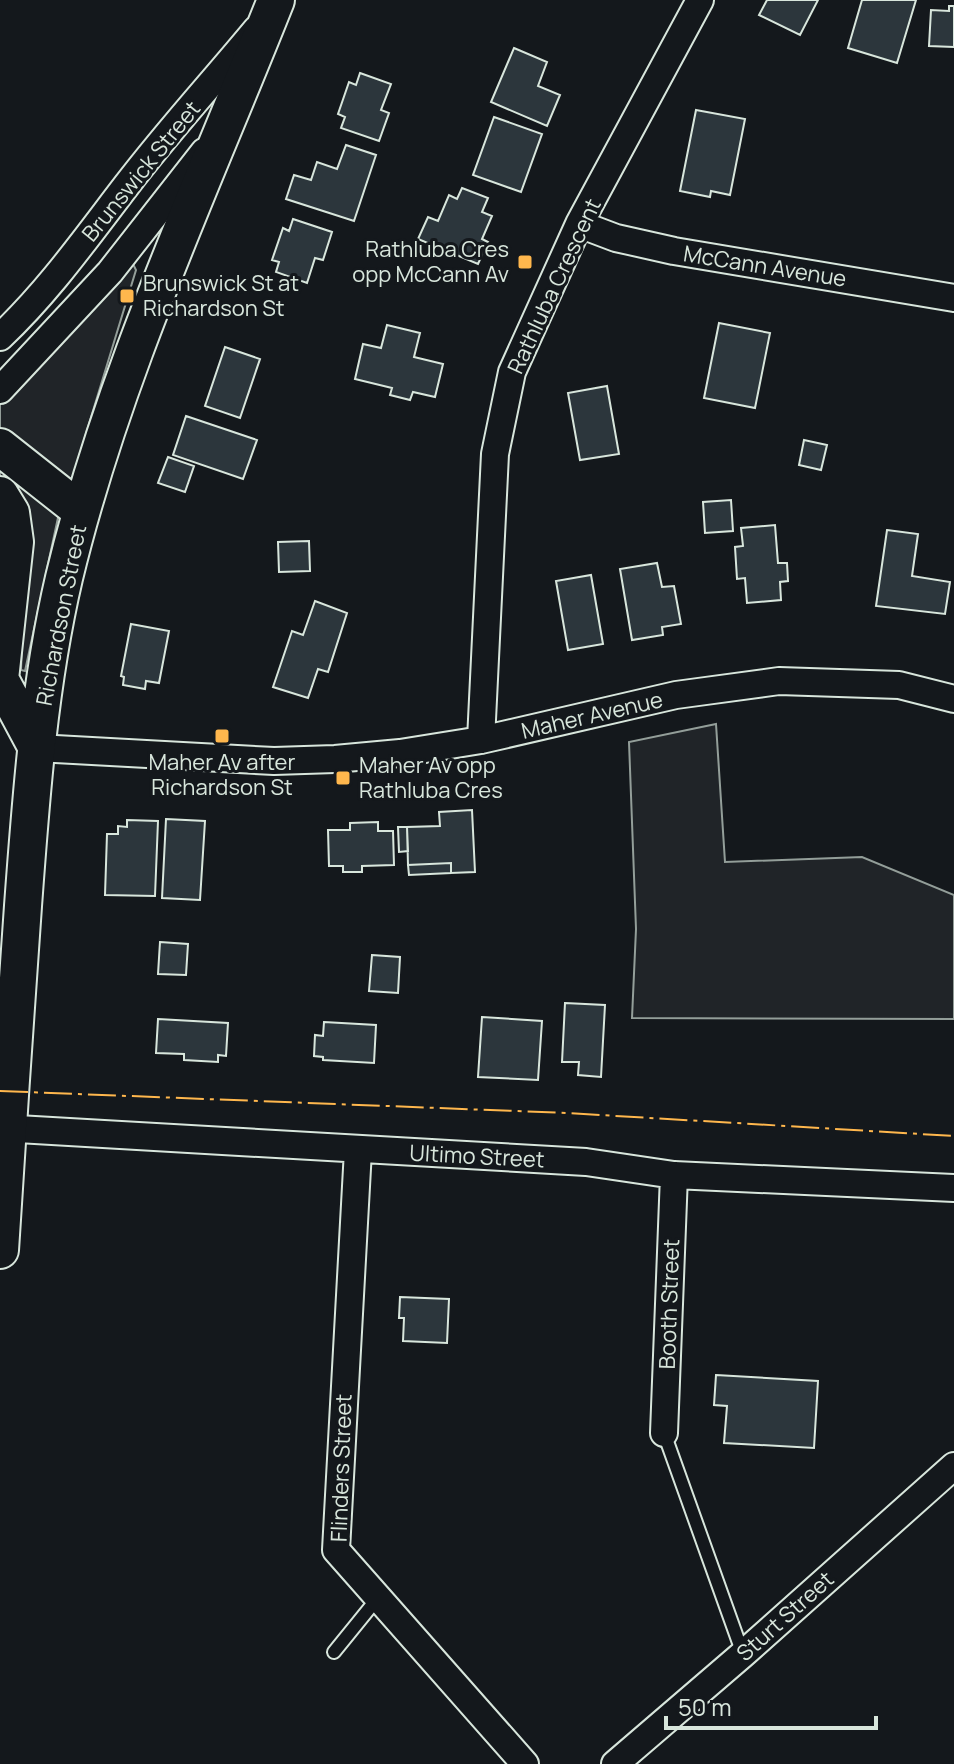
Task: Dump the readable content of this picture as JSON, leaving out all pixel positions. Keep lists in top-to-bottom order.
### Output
{
  "streets": {
    "main road": ["Richardson Street"],
    "street": [
      "Brunswick Street",
      "McCann Avenue",
      "Rathluba Crescent",
      "Maher Avenue",
      "Ultimo Street",
      "Booth Street",
      "Flinders Street",
      "Sturt Street"
    ]
  },
  "crossings": [
    ["Brunswick Street", "Richardson Street"],
    ["McCann Avenue", "Rathluba Crescent"],
    ["Rathluba Crescent", "Maher Avenue"],
    ["Richardson Street", "Maher Avenue"],
    ["Richardson Street", "Ultimo Street"],
    ["Ultimo Street", "Booth Street"],
    ["Ultimo Street", "Flinders Street"]
  ],
  "places": {
    "transit": [
      "Rathluba Cres opp McCann Av",
      "Brunswick St at Richardson St",
      "Maher Av after Richardson St",
      "Maher Av opp Rathluba Cres"
    ]
  },
  "scale_bar": "50 m"
}
